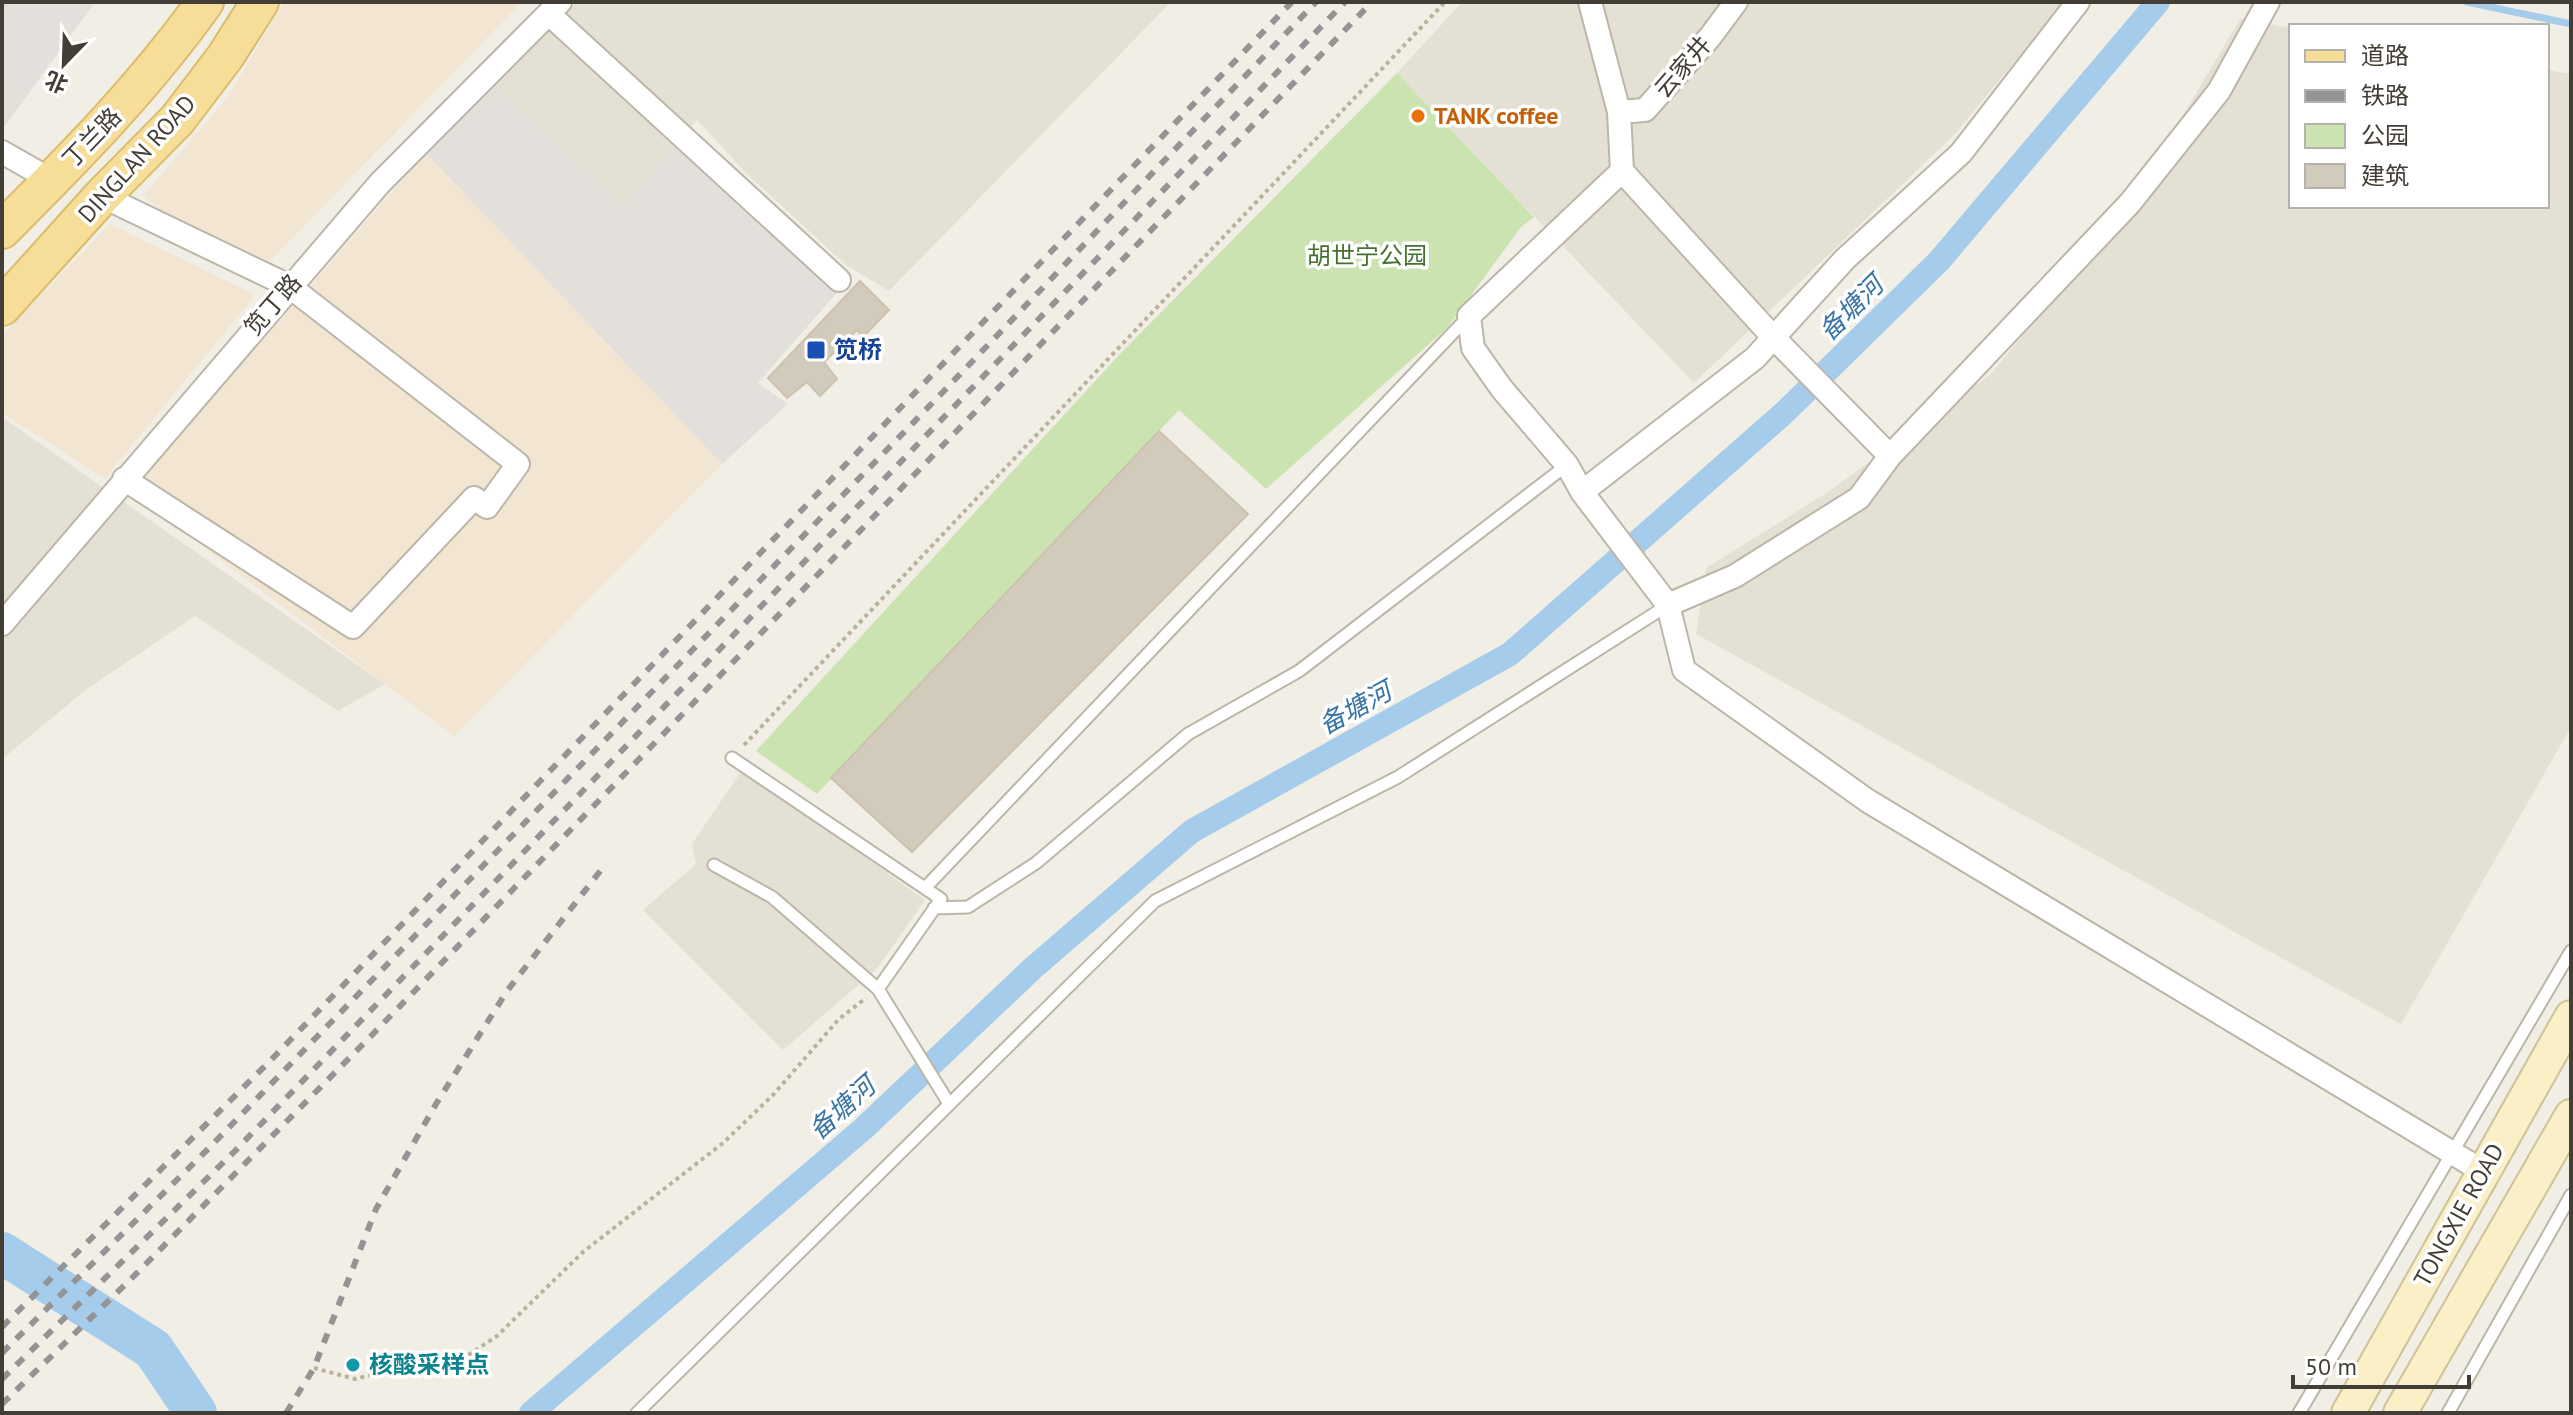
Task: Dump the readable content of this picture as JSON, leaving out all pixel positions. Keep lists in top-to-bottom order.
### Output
{
  "streets": {
    "main road": ["丁兰路", "DINGLAN ROAD", "TONGXIE ROAD"],
    "street": ["云家井", "笕丁路"]
  },
  "water": ["备塘河"],
  "parks": ["胡世宁公园"],
  "places": {
    "other": ["TANK coffee", "核酸采样点"],
    "transit": ["笕桥"]
  },
  "legend": [
    "道路",
    "铁路",
    "公园",
    "建筑"
  ],
  "scale_bar": "50 m",
  "north": "bottom left"
}
